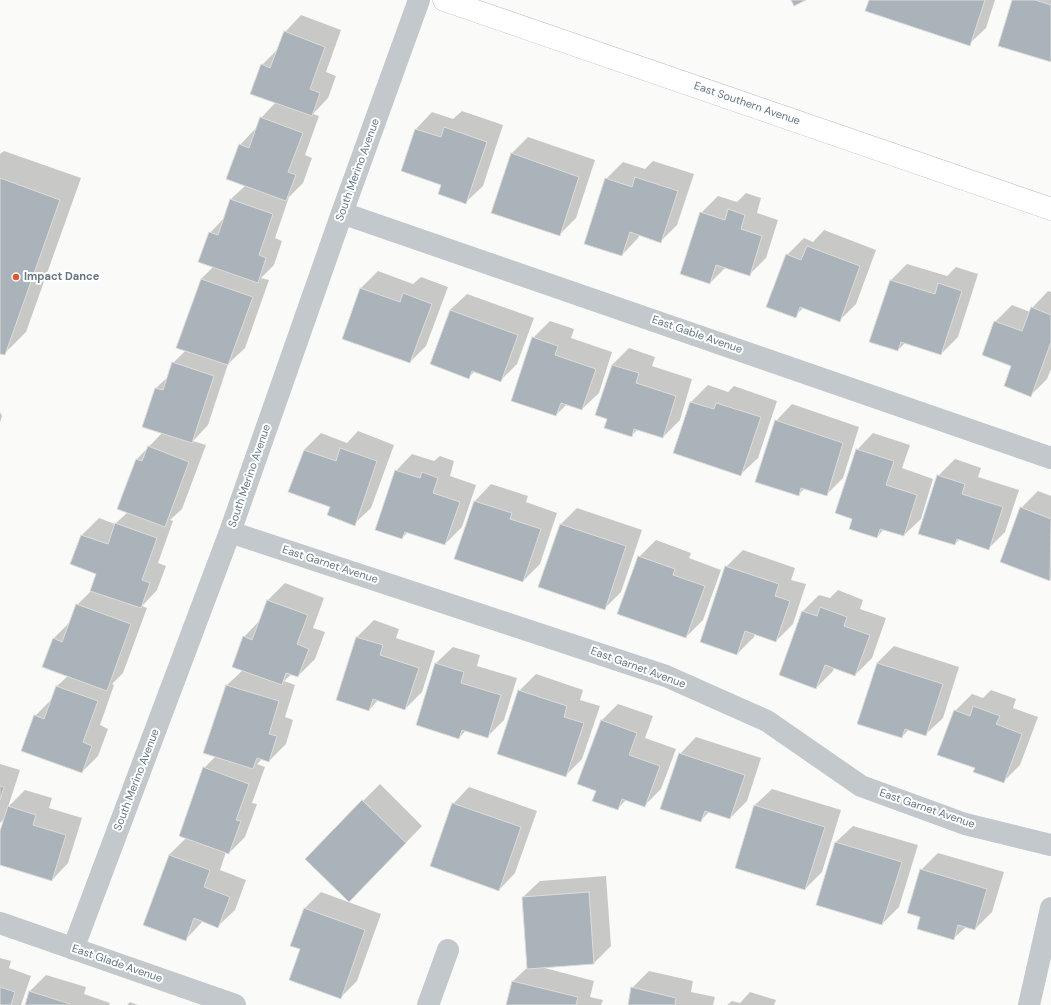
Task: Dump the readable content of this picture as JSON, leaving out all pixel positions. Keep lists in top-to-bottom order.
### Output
{
  "streets": {
    "main road": ["East Southern Avenue"],
    "street": [
      "South Merino Avenue",
      "East Gable Avenue",
      "East Garnet Avenue",
      "East Glade Avenue"
    ]
  },
  "crossings": [
    ["South Merino Avenue", "East Gable Avenue"],
    ["South Merino Avenue", "East Garnet Avenue"],
    ["South Merino Avenue", "East Glade Avenue"]
  ],
  "places": ["Impact Dance"]
}
